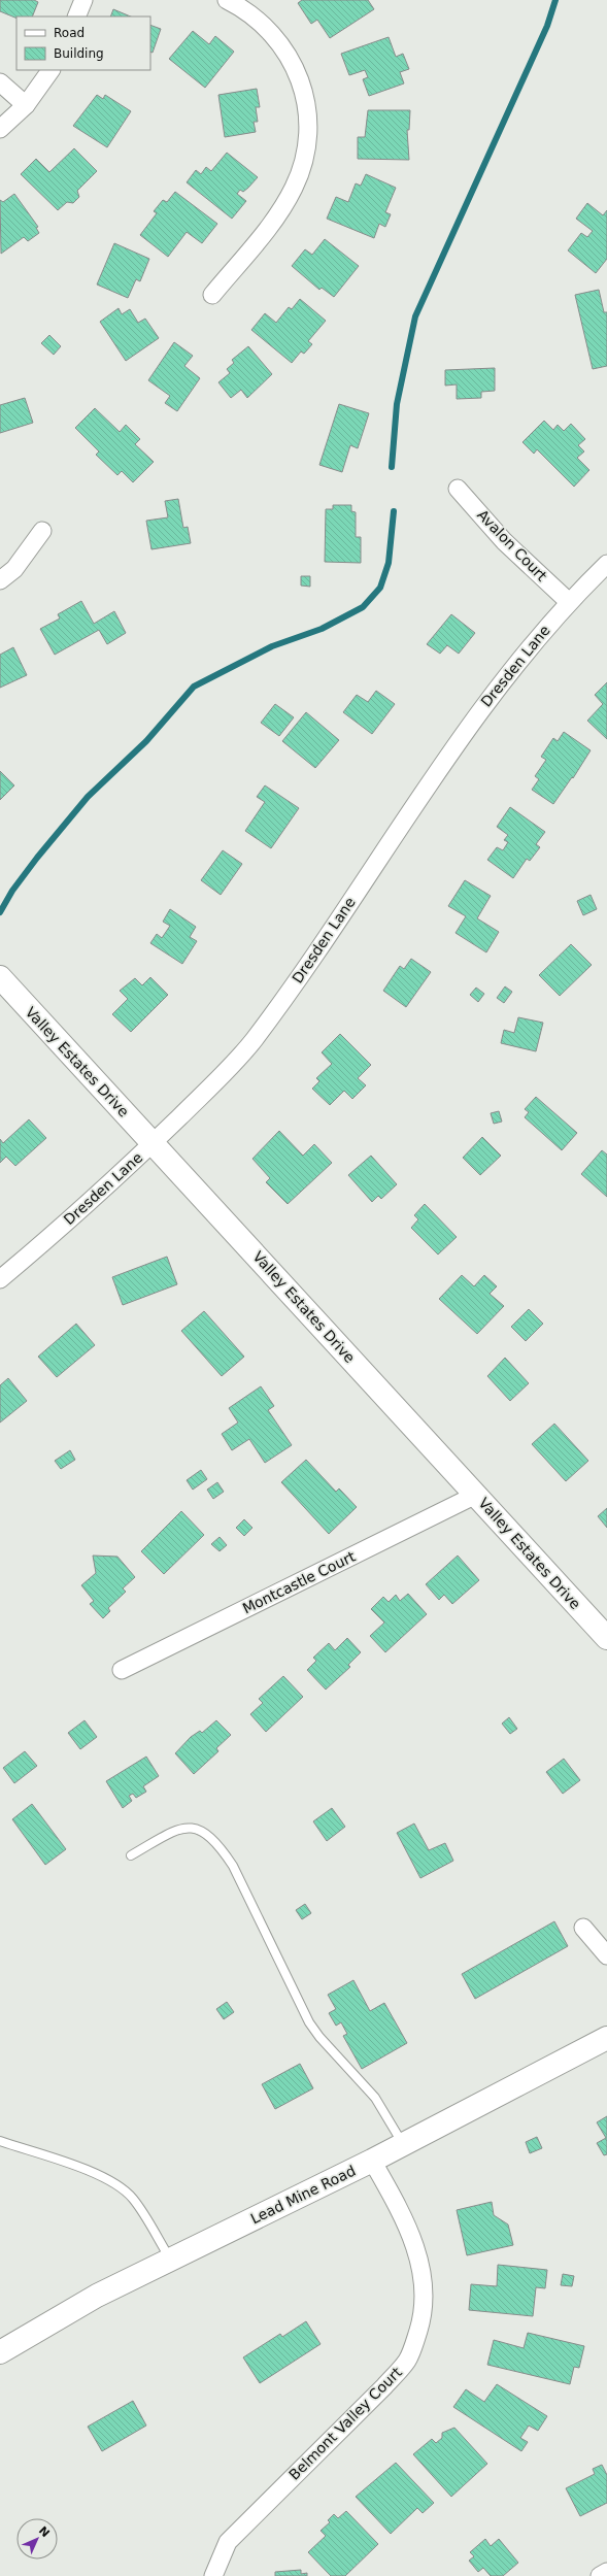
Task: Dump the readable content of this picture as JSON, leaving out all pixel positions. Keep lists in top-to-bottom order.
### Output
{
  "streets": {
    "street": [
      "Avalon Court",
      "Dresden Lane",
      "Valley Estates Drive",
      "Montcastle Court",
      "Lead Mine Road",
      "Belmont Valley Court"
    ]
  },
  "crossings": [
    ["Avalon Court", "Dresden Lane"],
    ["Dresden Lane", "Valley Estates Drive"],
    ["Valley Estates Drive", "Montcastle Court"],
    ["Lead Mine Road", "Belmont Valley Court"]
  ],
  "legend": ["Road", "Building"],
  "north": "top right"
}
